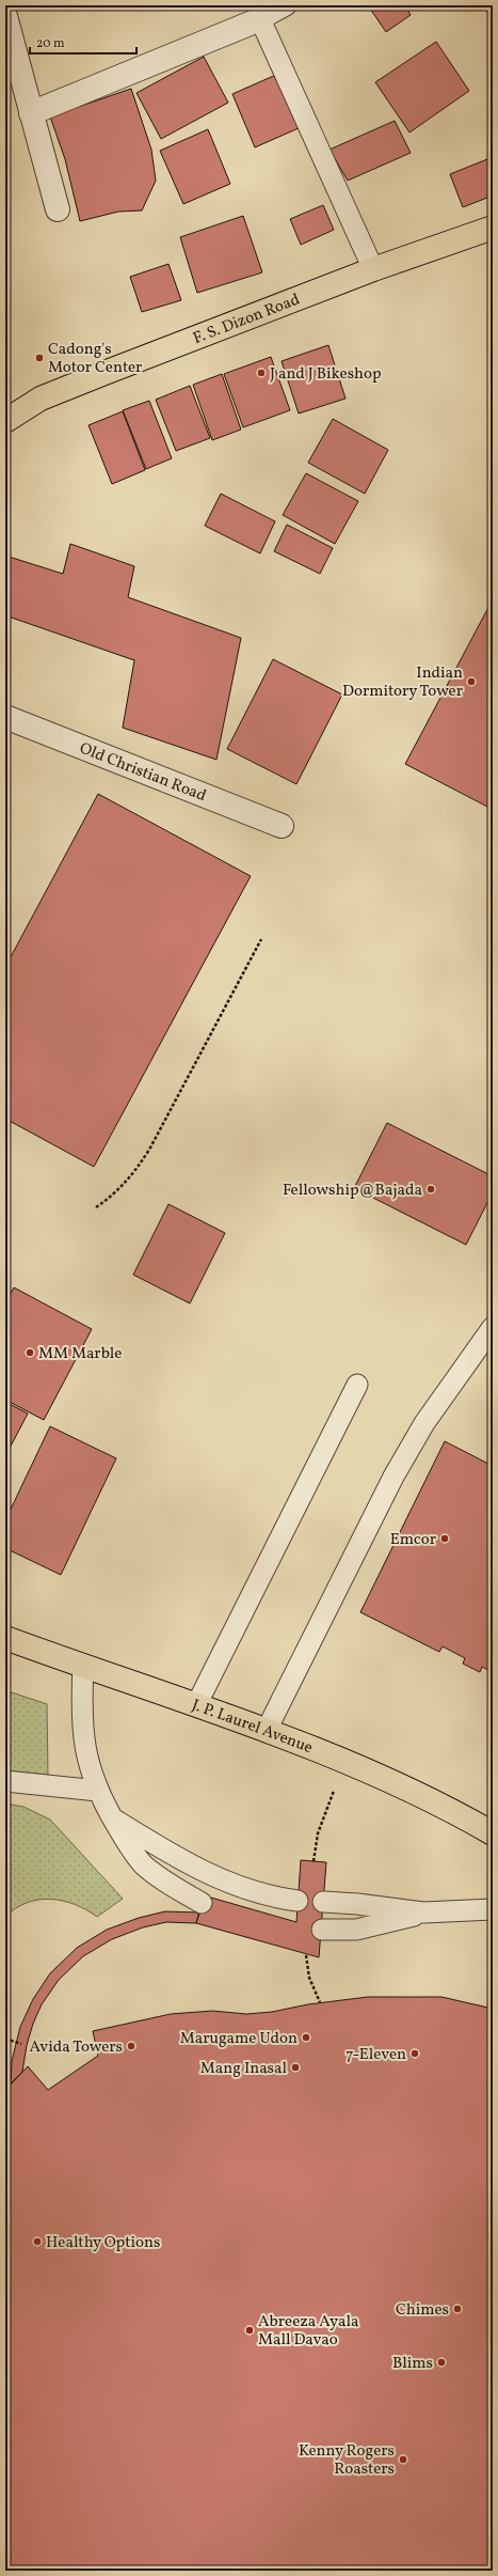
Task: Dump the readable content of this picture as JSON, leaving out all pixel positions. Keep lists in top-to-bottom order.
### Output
{
  "streets": {
    "main road": ["F. S. Dizon Road", "J. P. Laurel Avenue"],
    "street": ["Old Christian Road"]
  },
  "places": [
    "Cadong's Motor Center",
    "J and J Bikeshop",
    "Indian Dormitory Tower",
    "Fellowship@Bajada",
    "MM Marble",
    "Emcor",
    "Marugame Udon",
    "Avida Towers",
    "7-Eleven",
    "Mang Inasal",
    "Healthy Options",
    "Chimes",
    "Abreeza Ayala Mall Davao",
    "Blims",
    "Kenny Rogers Roasters"
  ],
  "scale_bar": "20 m"
}
